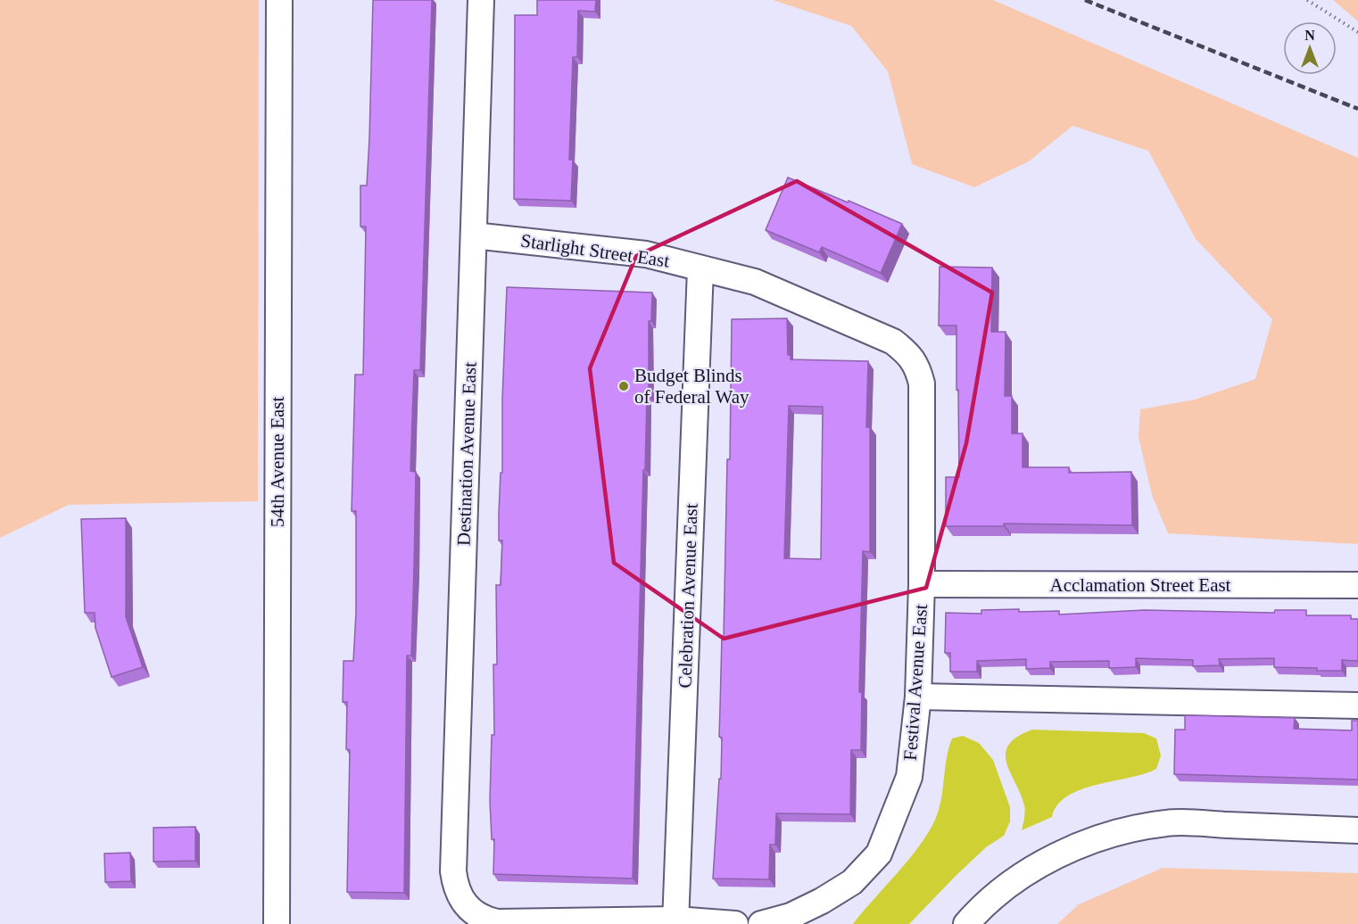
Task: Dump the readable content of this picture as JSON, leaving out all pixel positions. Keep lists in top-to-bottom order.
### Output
{
  "streets": {
    "street": [
      "Starlight Street East",
      "Destination Avenue East",
      "54th Avenue East",
      "Acclamation Street East",
      "Celebration Avenue East",
      "Festival Avenue East"
    ]
  },
  "crossings": [
    ["Starlight Street East", "Destination Avenue East"],
    ["Starlight Street East", "Celebration Avenue East"],
    ["Starlight Street East", "Festival Avenue East"],
    ["Destination Avenue East", "Celebration Avenue East"],
    ["Acclamation Street East", "Festival Avenue East"]
  ],
  "places": ["Budget Blinds of Federal Way"],
  "north": "top"
}
